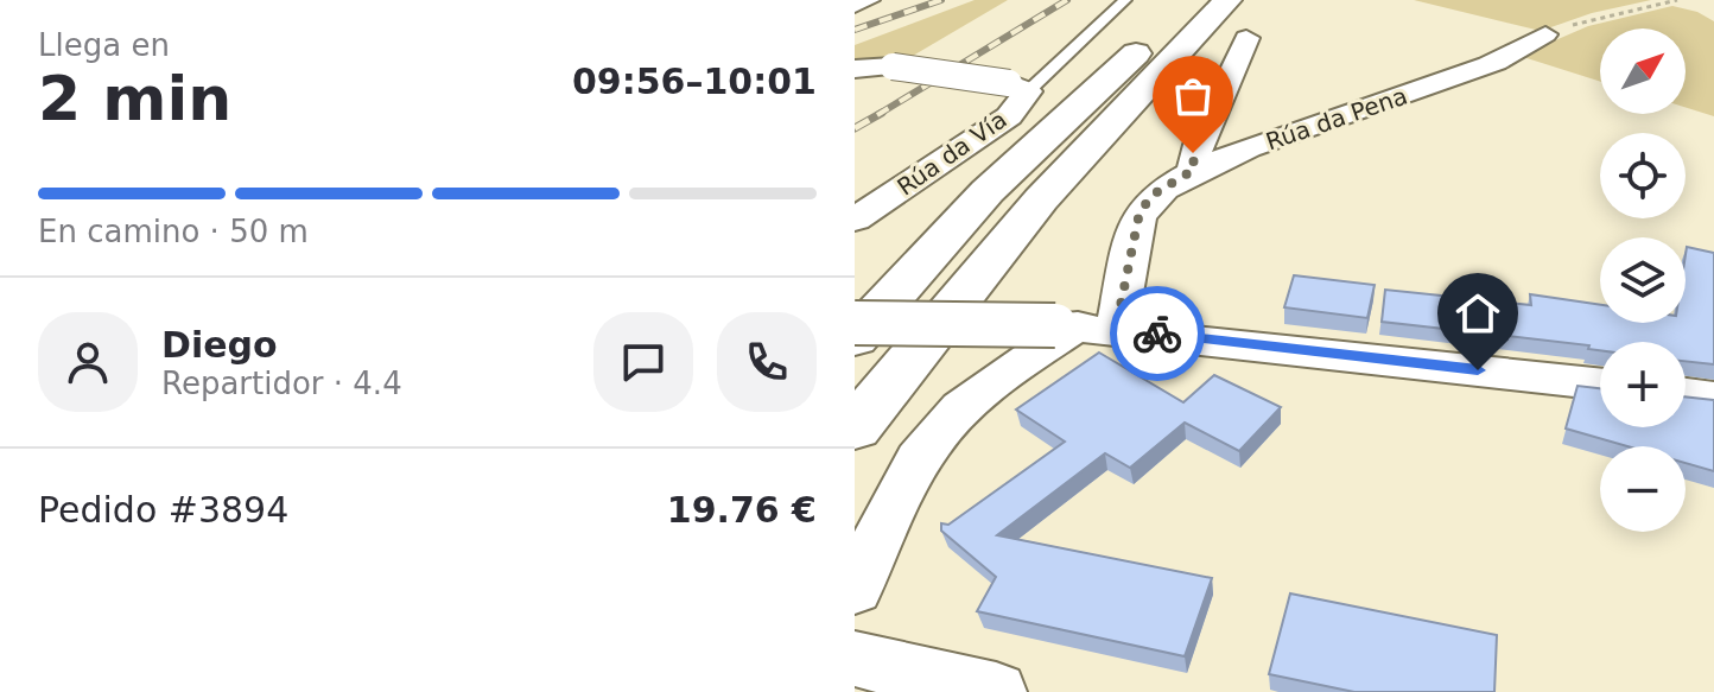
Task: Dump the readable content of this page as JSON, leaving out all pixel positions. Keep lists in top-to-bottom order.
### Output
{
  "streets": {
    "street": ["Rúa da Pena", "Rúa da Vía"]
  },
  "north": "top right",
  "page": {
    "heading": ["2 min", "Llega en", "09:56–10:01"],
    "panel": [
      "Diego",
      "Repartidor · 4.4",
      "Pedido #3894",
      "19.76 €"
    ],
    "map_buttons": ["+", "−"],
    "bar": "En camino · 50 m"
  }
}
